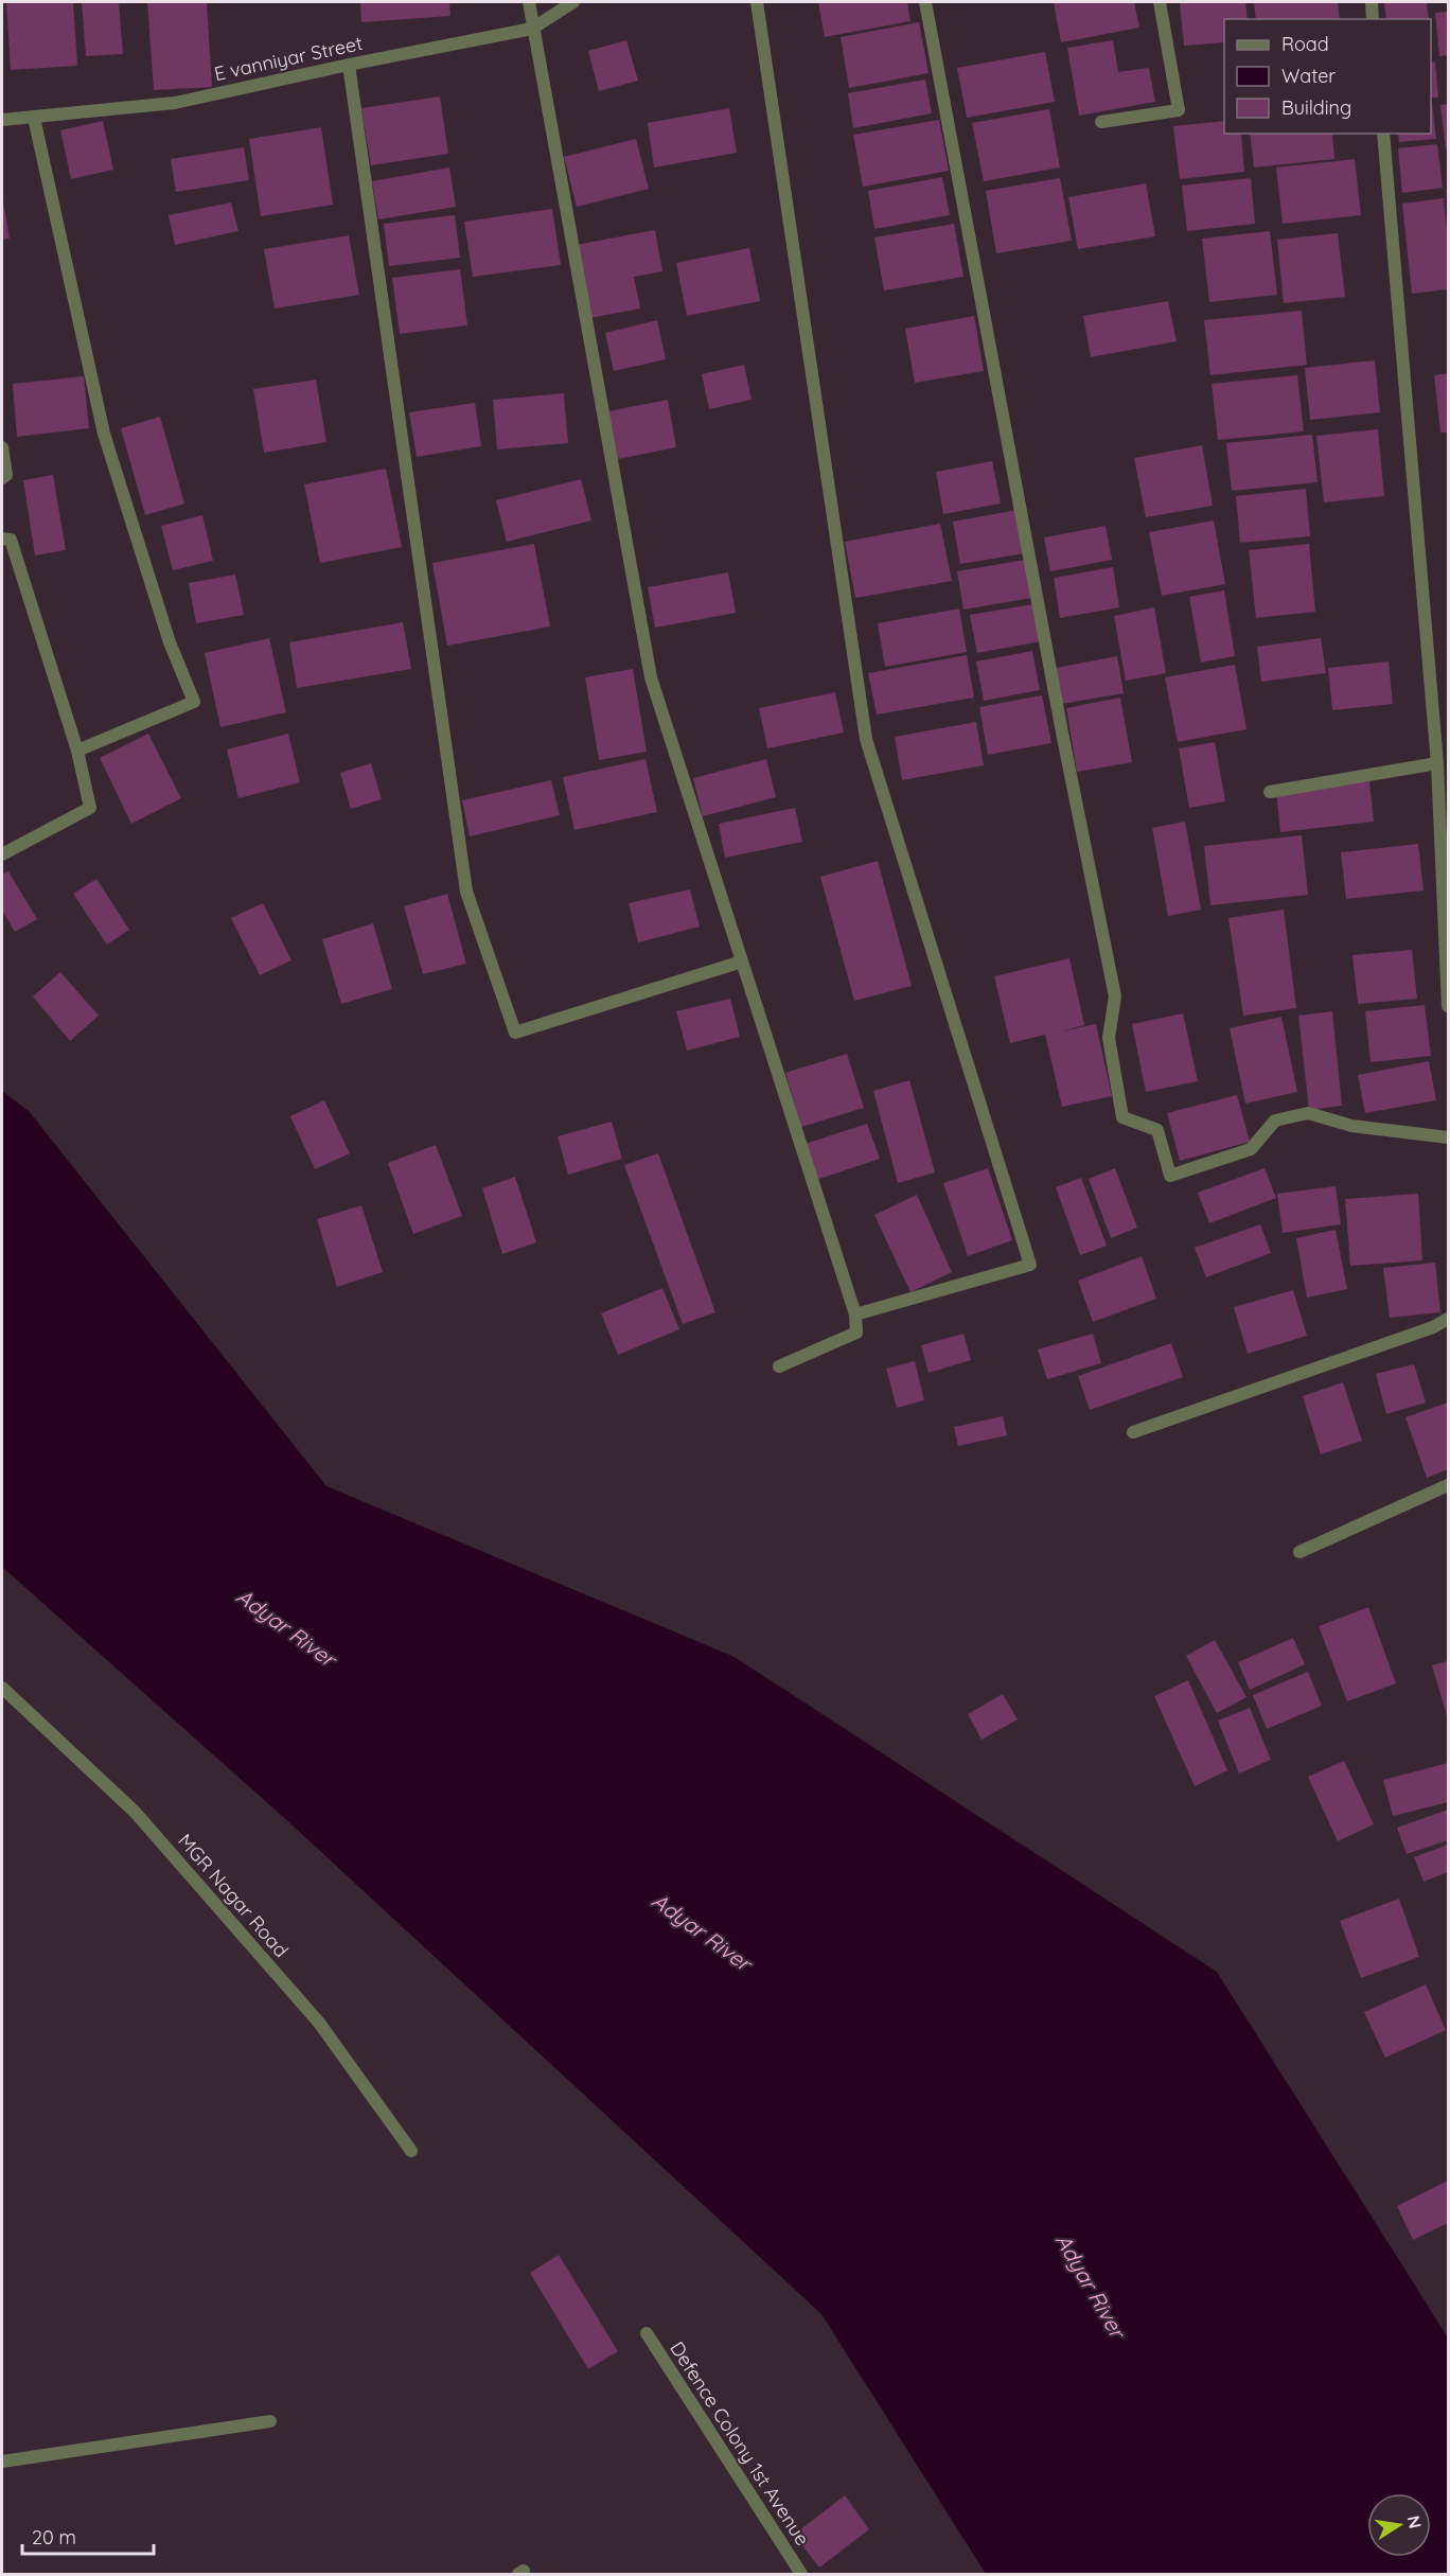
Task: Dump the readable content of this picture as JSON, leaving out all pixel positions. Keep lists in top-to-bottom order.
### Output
{
  "streets": {
    "street": ["E vanniyar Street", "MGR Nagar Road", "Defence Colony 1st Avenue"]
  },
  "water": ["Adyar River"],
  "legend": ["Road", "Water", "Building"],
  "scale_bar": "20 m",
  "north": "right"
}
